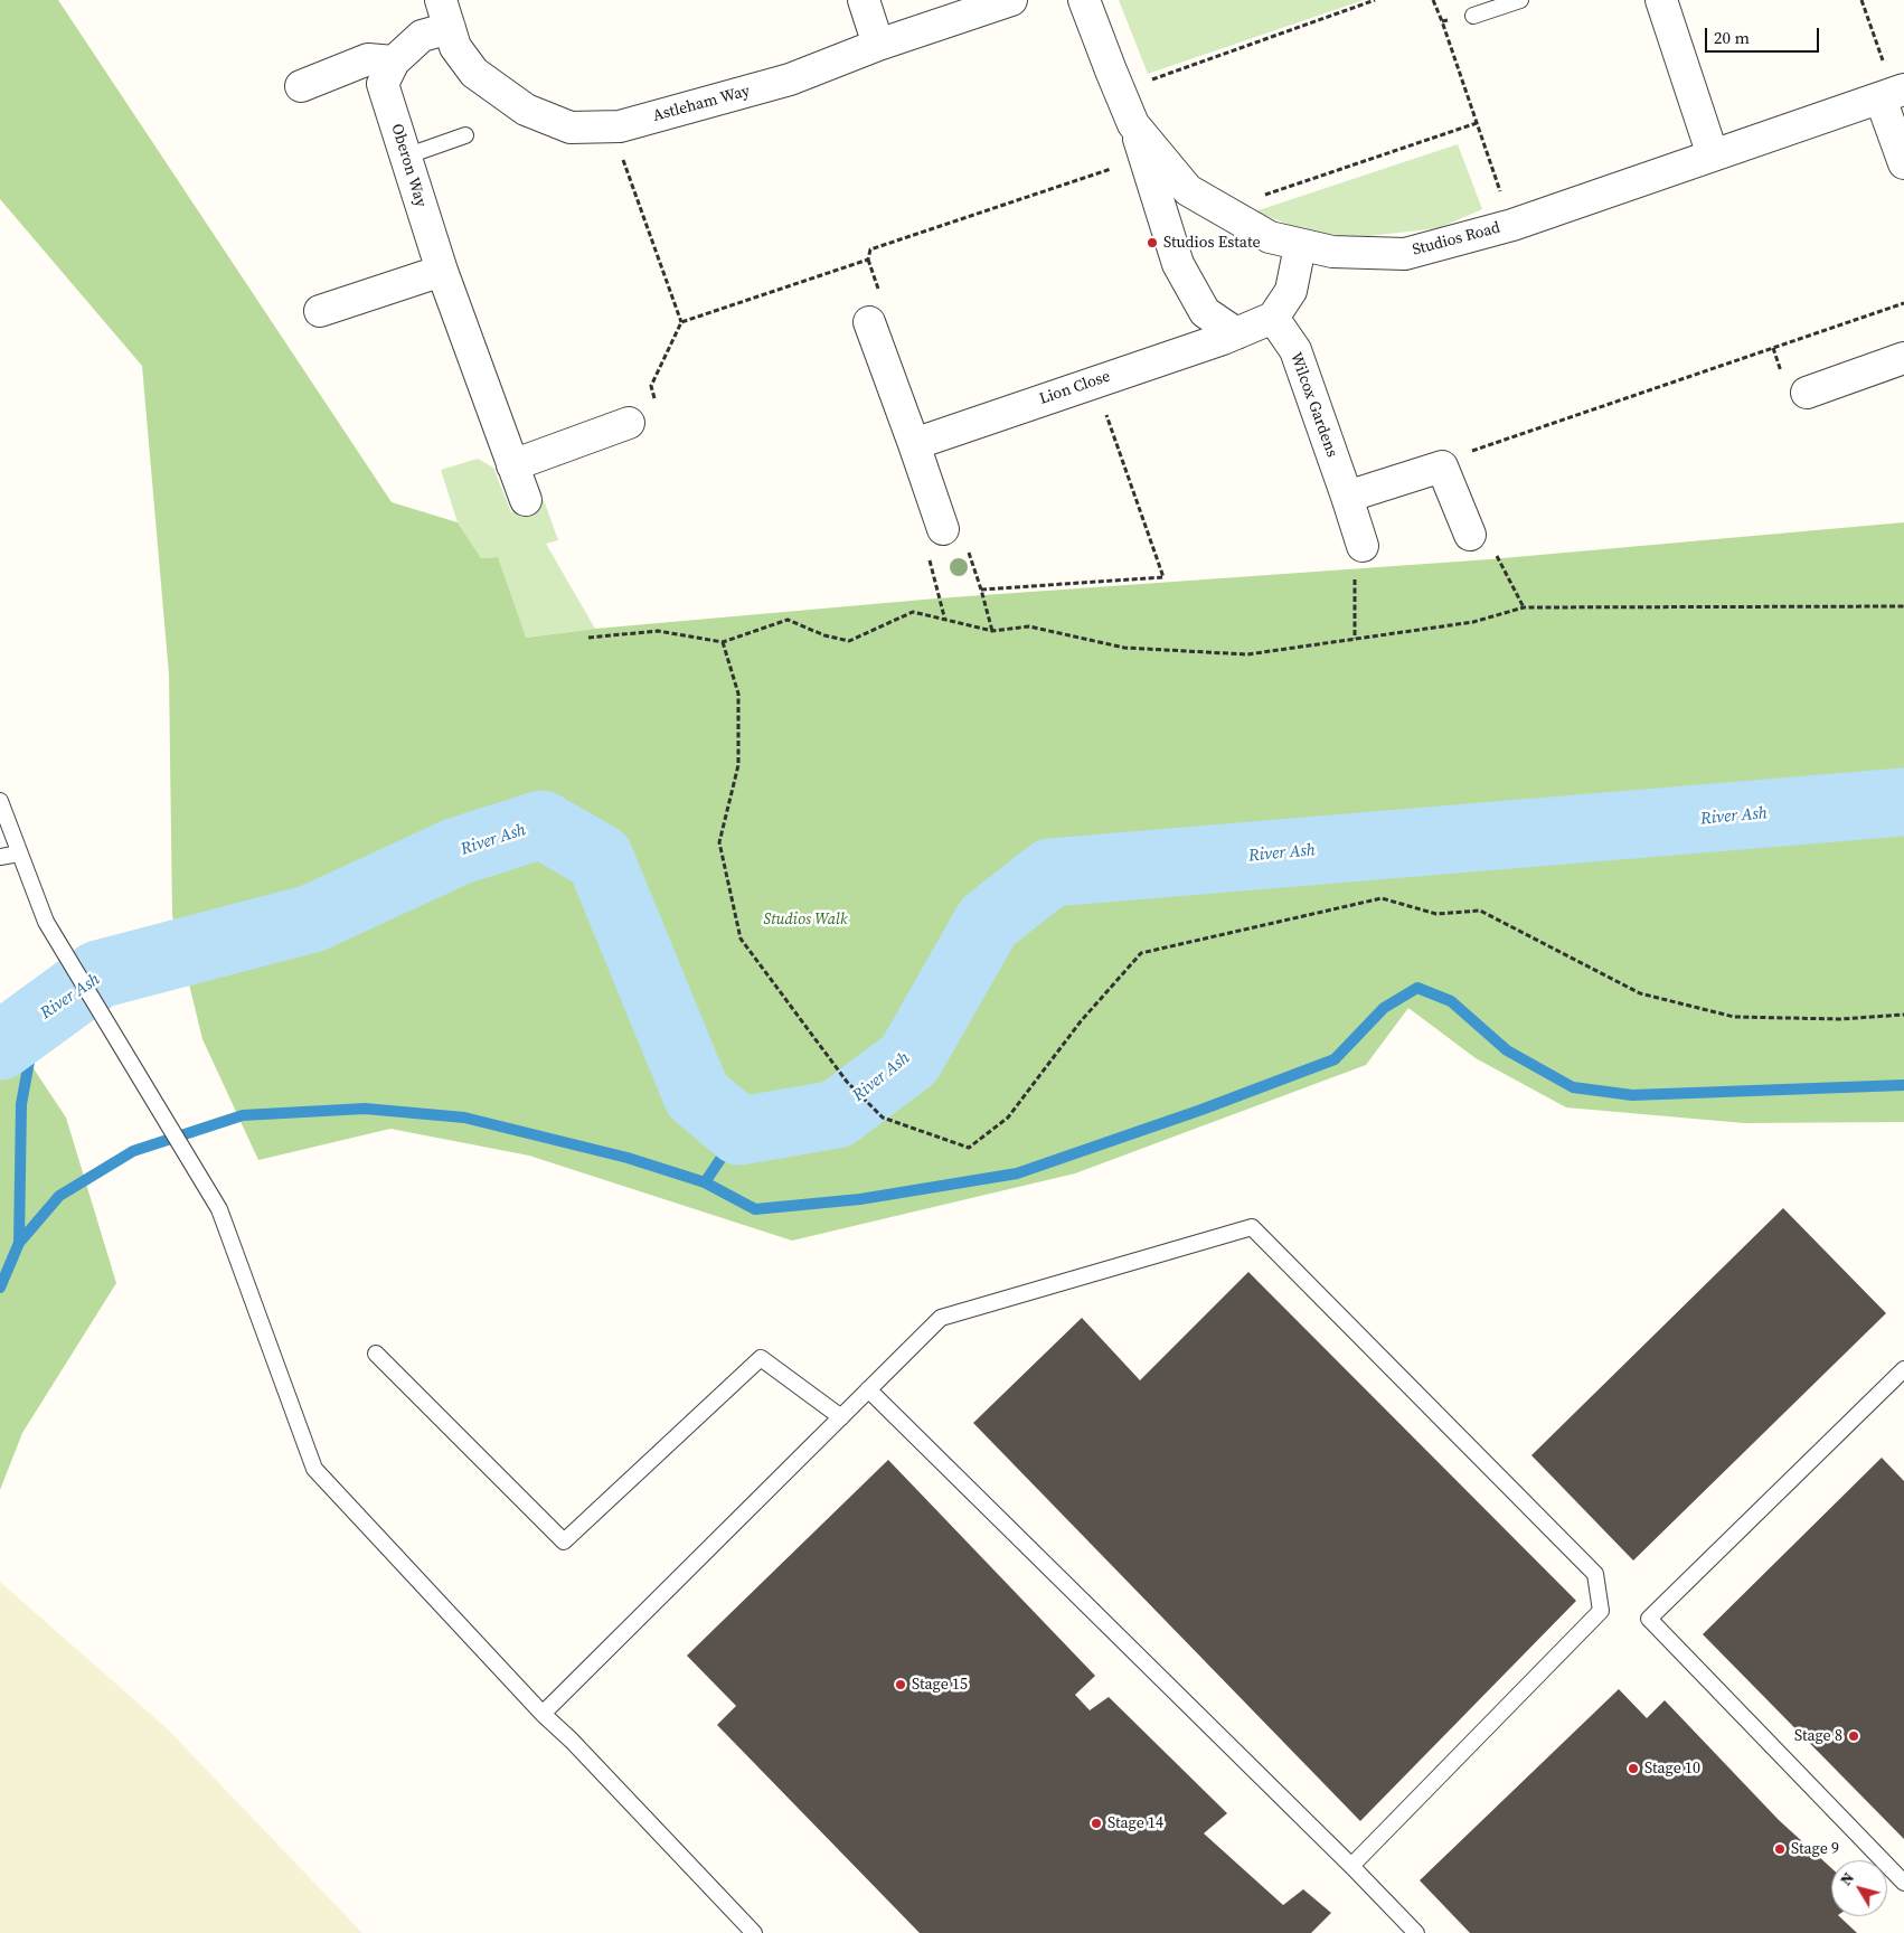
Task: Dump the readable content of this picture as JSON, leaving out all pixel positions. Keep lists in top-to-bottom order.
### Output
{
  "streets": {
    "street": [
      "Astleham Way",
      "Oberon Way",
      "Studios Road",
      "Lion Close",
      "Wilcox Gardens"
    ]
  },
  "crossings": [
    ["Astleham Way", "Oberon Way"],
    ["Lion Close", "Wilcox Gardens"]
  ],
  "water": ["River Ash"],
  "parks": ["Studios Walk"],
  "places": [
    "Studios Estate",
    "Stage 15",
    "Stage 8",
    "Stage 10",
    "Stage 14",
    "Stage 9"
  ],
  "scale_bar": "20 m",
  "north": "top left"
}
